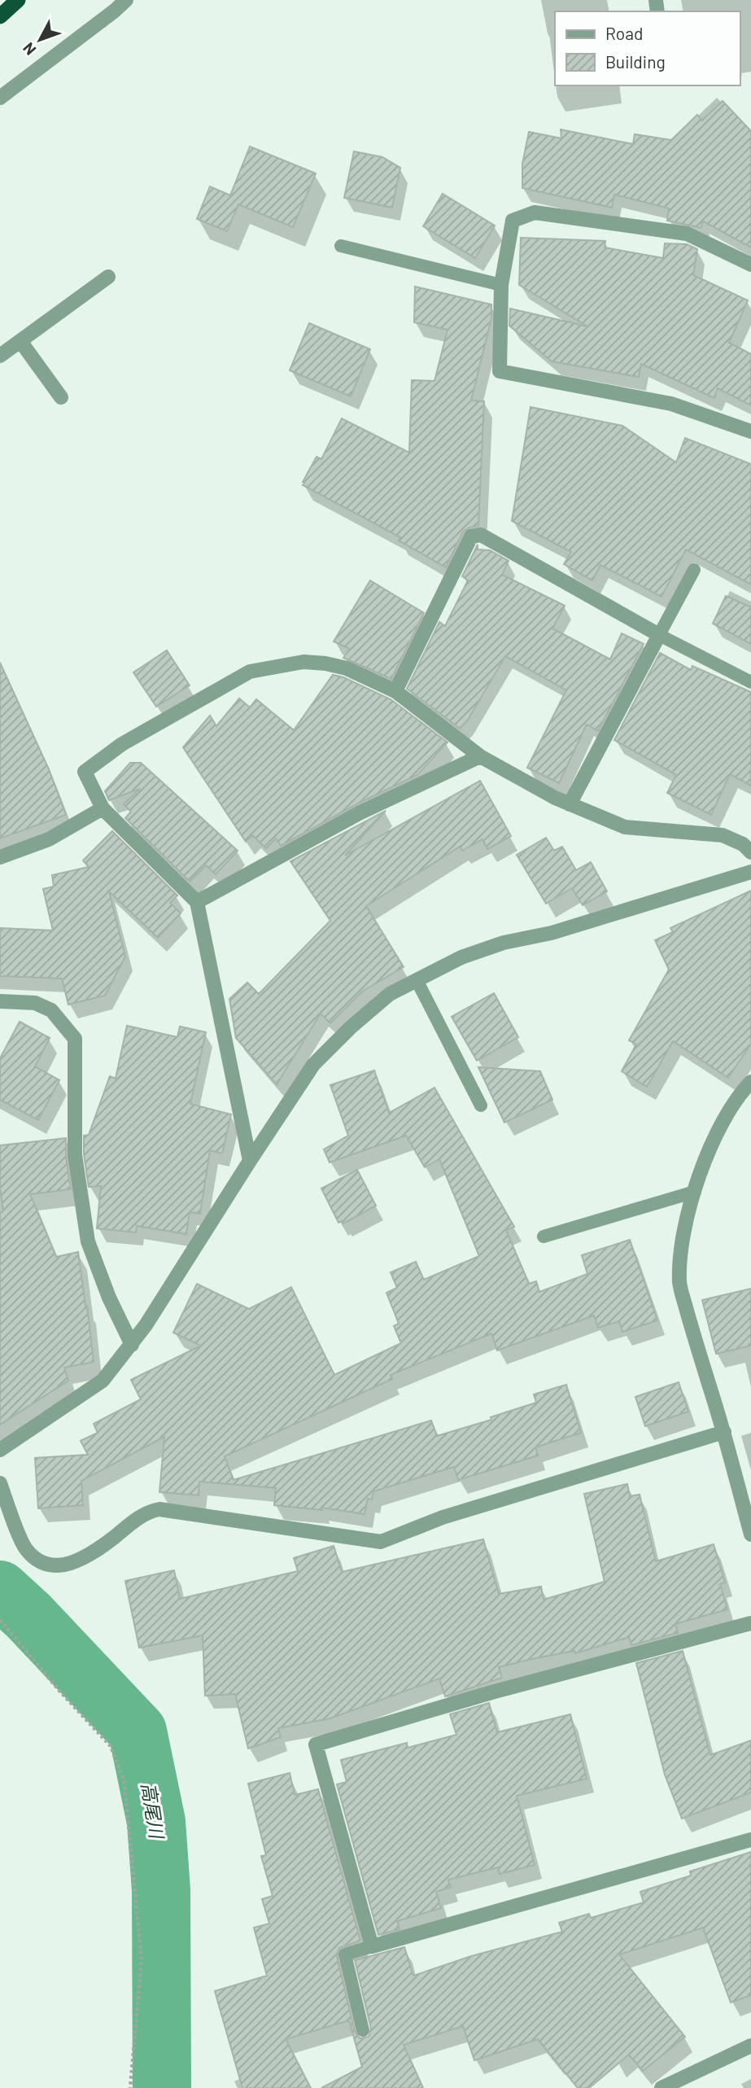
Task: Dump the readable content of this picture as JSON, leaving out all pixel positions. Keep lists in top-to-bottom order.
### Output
{
  "water": ["高尾川"],
  "legend": ["Road", "Building"],
  "north": "bottom left"
}
